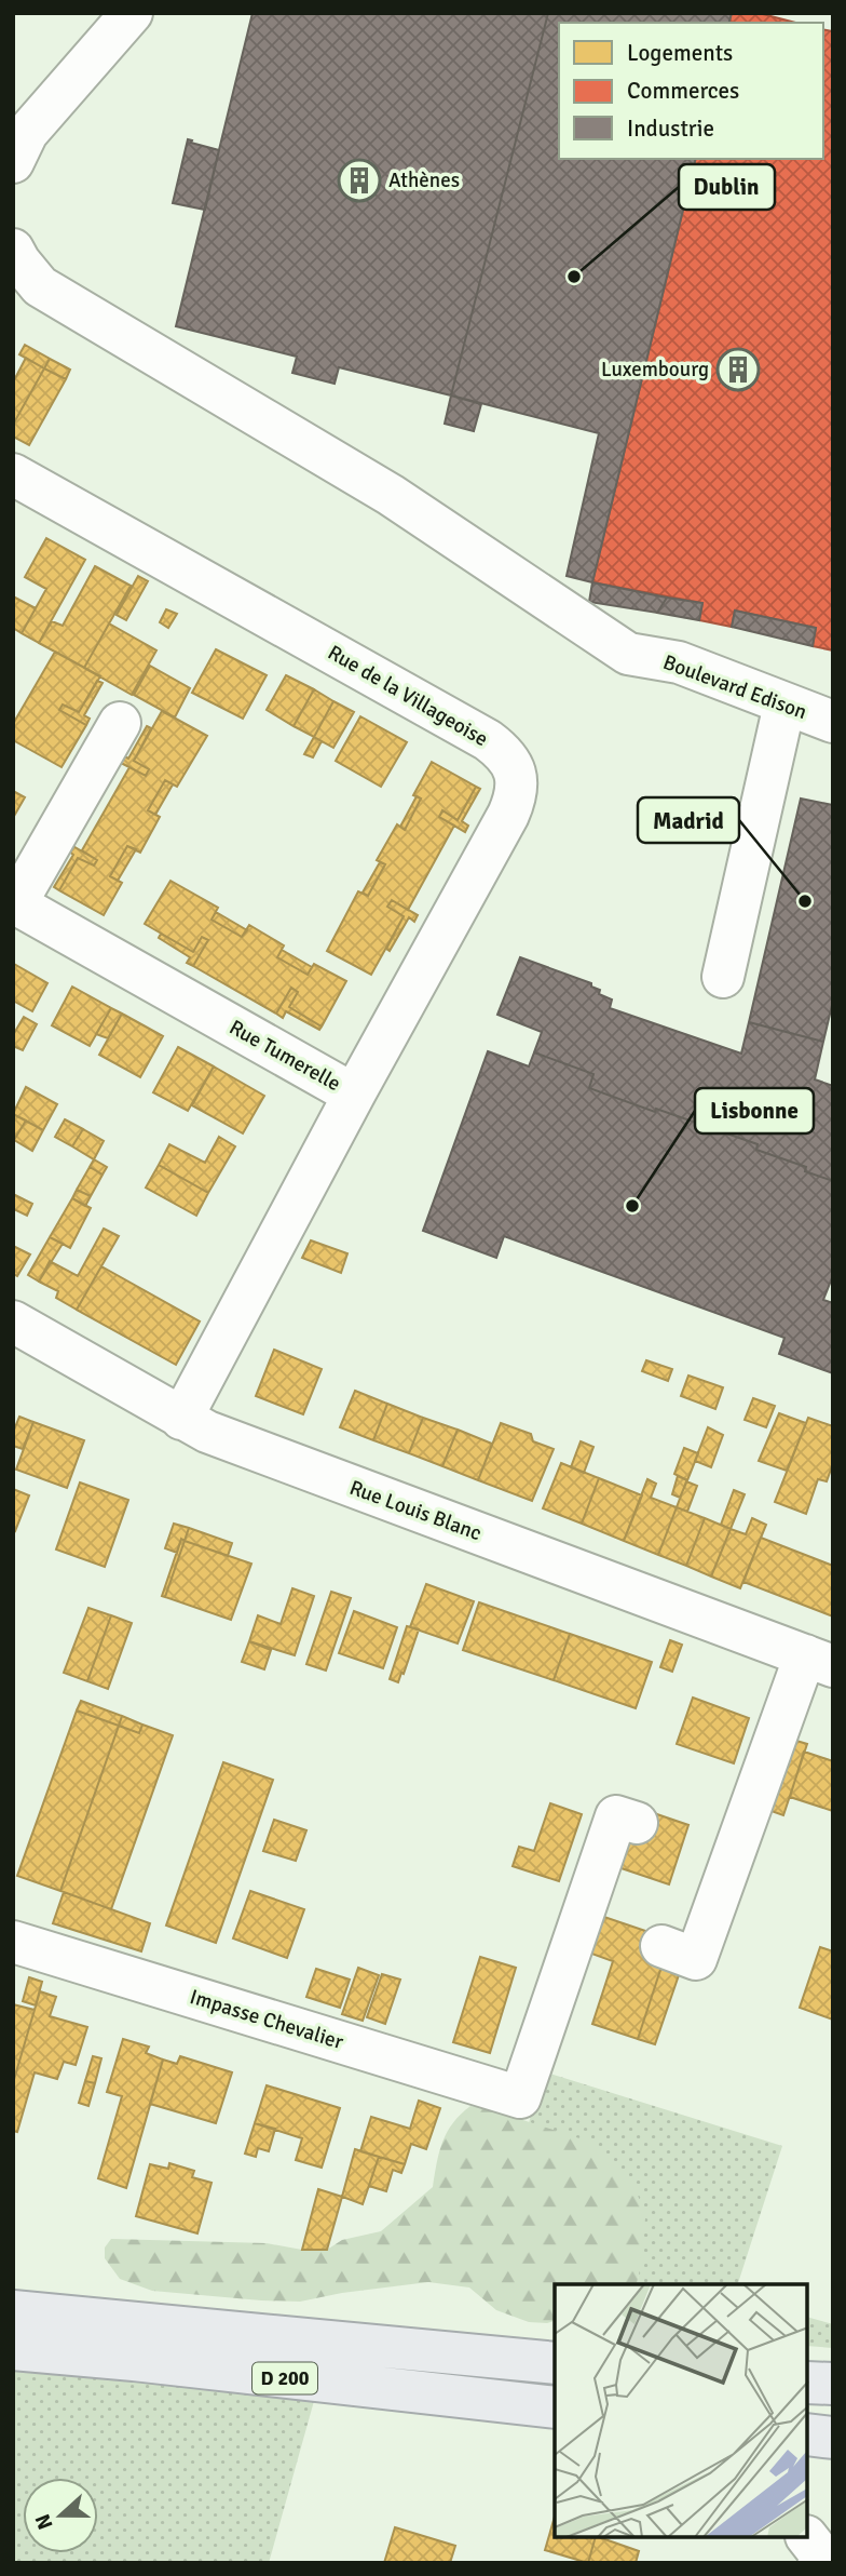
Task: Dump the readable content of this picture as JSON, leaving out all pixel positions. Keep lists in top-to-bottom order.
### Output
{
  "streets": {
    "main road": ["D 200"],
    "street": [
      "Boulevard Edison",
      "Rue de la Villageoise",
      "Rue Tumerelle",
      "Rue Louis Blanc",
      "Impasse Chevalier"
    ]
  },
  "crossings": [
    ["Rue de la Villageoise", "Rue Tumerelle"],
    ["Rue Tumerelle", "Rue Louis Blanc"]
  ],
  "places": {
    "building": ["Athènes", "Luxembourg"],
    "other": ["Dublin", "Madrid", "Lisbonne"]
  },
  "legend": ["Logements", "Commerces", "Industrie"],
  "north": "left"
}
